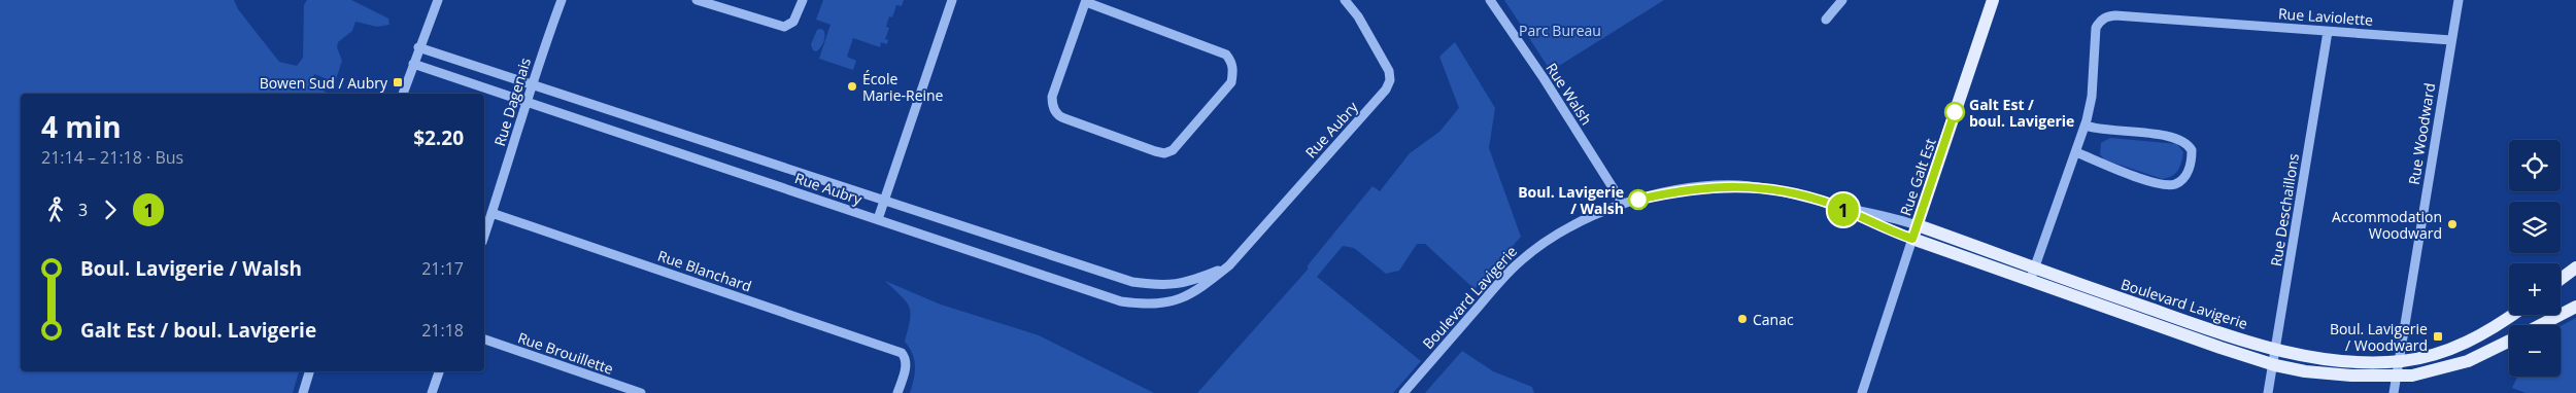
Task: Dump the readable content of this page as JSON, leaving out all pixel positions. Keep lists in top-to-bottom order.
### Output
{
  "streets": {
    "main road": ["Rue Galt Est", "Boulevard Lavigerie"],
    "street": [
      "Rue Laviolette",
      "Rue Walsh",
      "Rue Dagenais",
      "Rue Aubry",
      "Rue Woodward",
      "Rue Deschaillons",
      "Rue Blanchard",
      "Rue Brouillette"
    ]
  },
  "crossings": [
    ["Rue Laviolette", "Rue Woodward"],
    ["Rue Laviolette", "Rue Deschaillons"],
    ["Rue Laviolette", "Boulevard Lavigerie"],
    ["Rue Walsh", "Boulevard Lavigerie"],
    ["Rue Dagenais", "Rue Aubry"],
    ["Rue Dagenais", "Rue Blanchard"],
    ["Rue Woodward", "Boulevard Lavigerie"],
    ["Rue Galt Est", "Boulevard Lavigerie"],
    ["Rue Deschaillons", "Boulevard Lavigerie"]
  ],
  "parks": ["Parc Bureau"],
  "places": {
    "transit": ["Bowen Sud / Aubry", "Boul. Lavigerie / Woodward"],
    "other": [
      "École Marie-Reine",
      "Galt Est / boul. Lavigerie",
      "Boul. Lavigerie / Walsh",
      "Accommodation Woodward",
      "Canac"
    ]
  },
  "lines": ["bus line 1"],
  "page": {
    "on_map": "1",
    "heading": ["4 min", "21:14 – 21:18 · Bus", "$2.20"],
    "map_buttons": ["+", "−"],
    "legs": ["3", "1"],
    "list": [
      {
        "name": "Boul. Lavigerie / Walsh",
        "value": "21:17"
      },
      {
        "name": "Galt Est / boul. Lavigerie",
        "value": "21:18"
      }
    ]
  }
}
